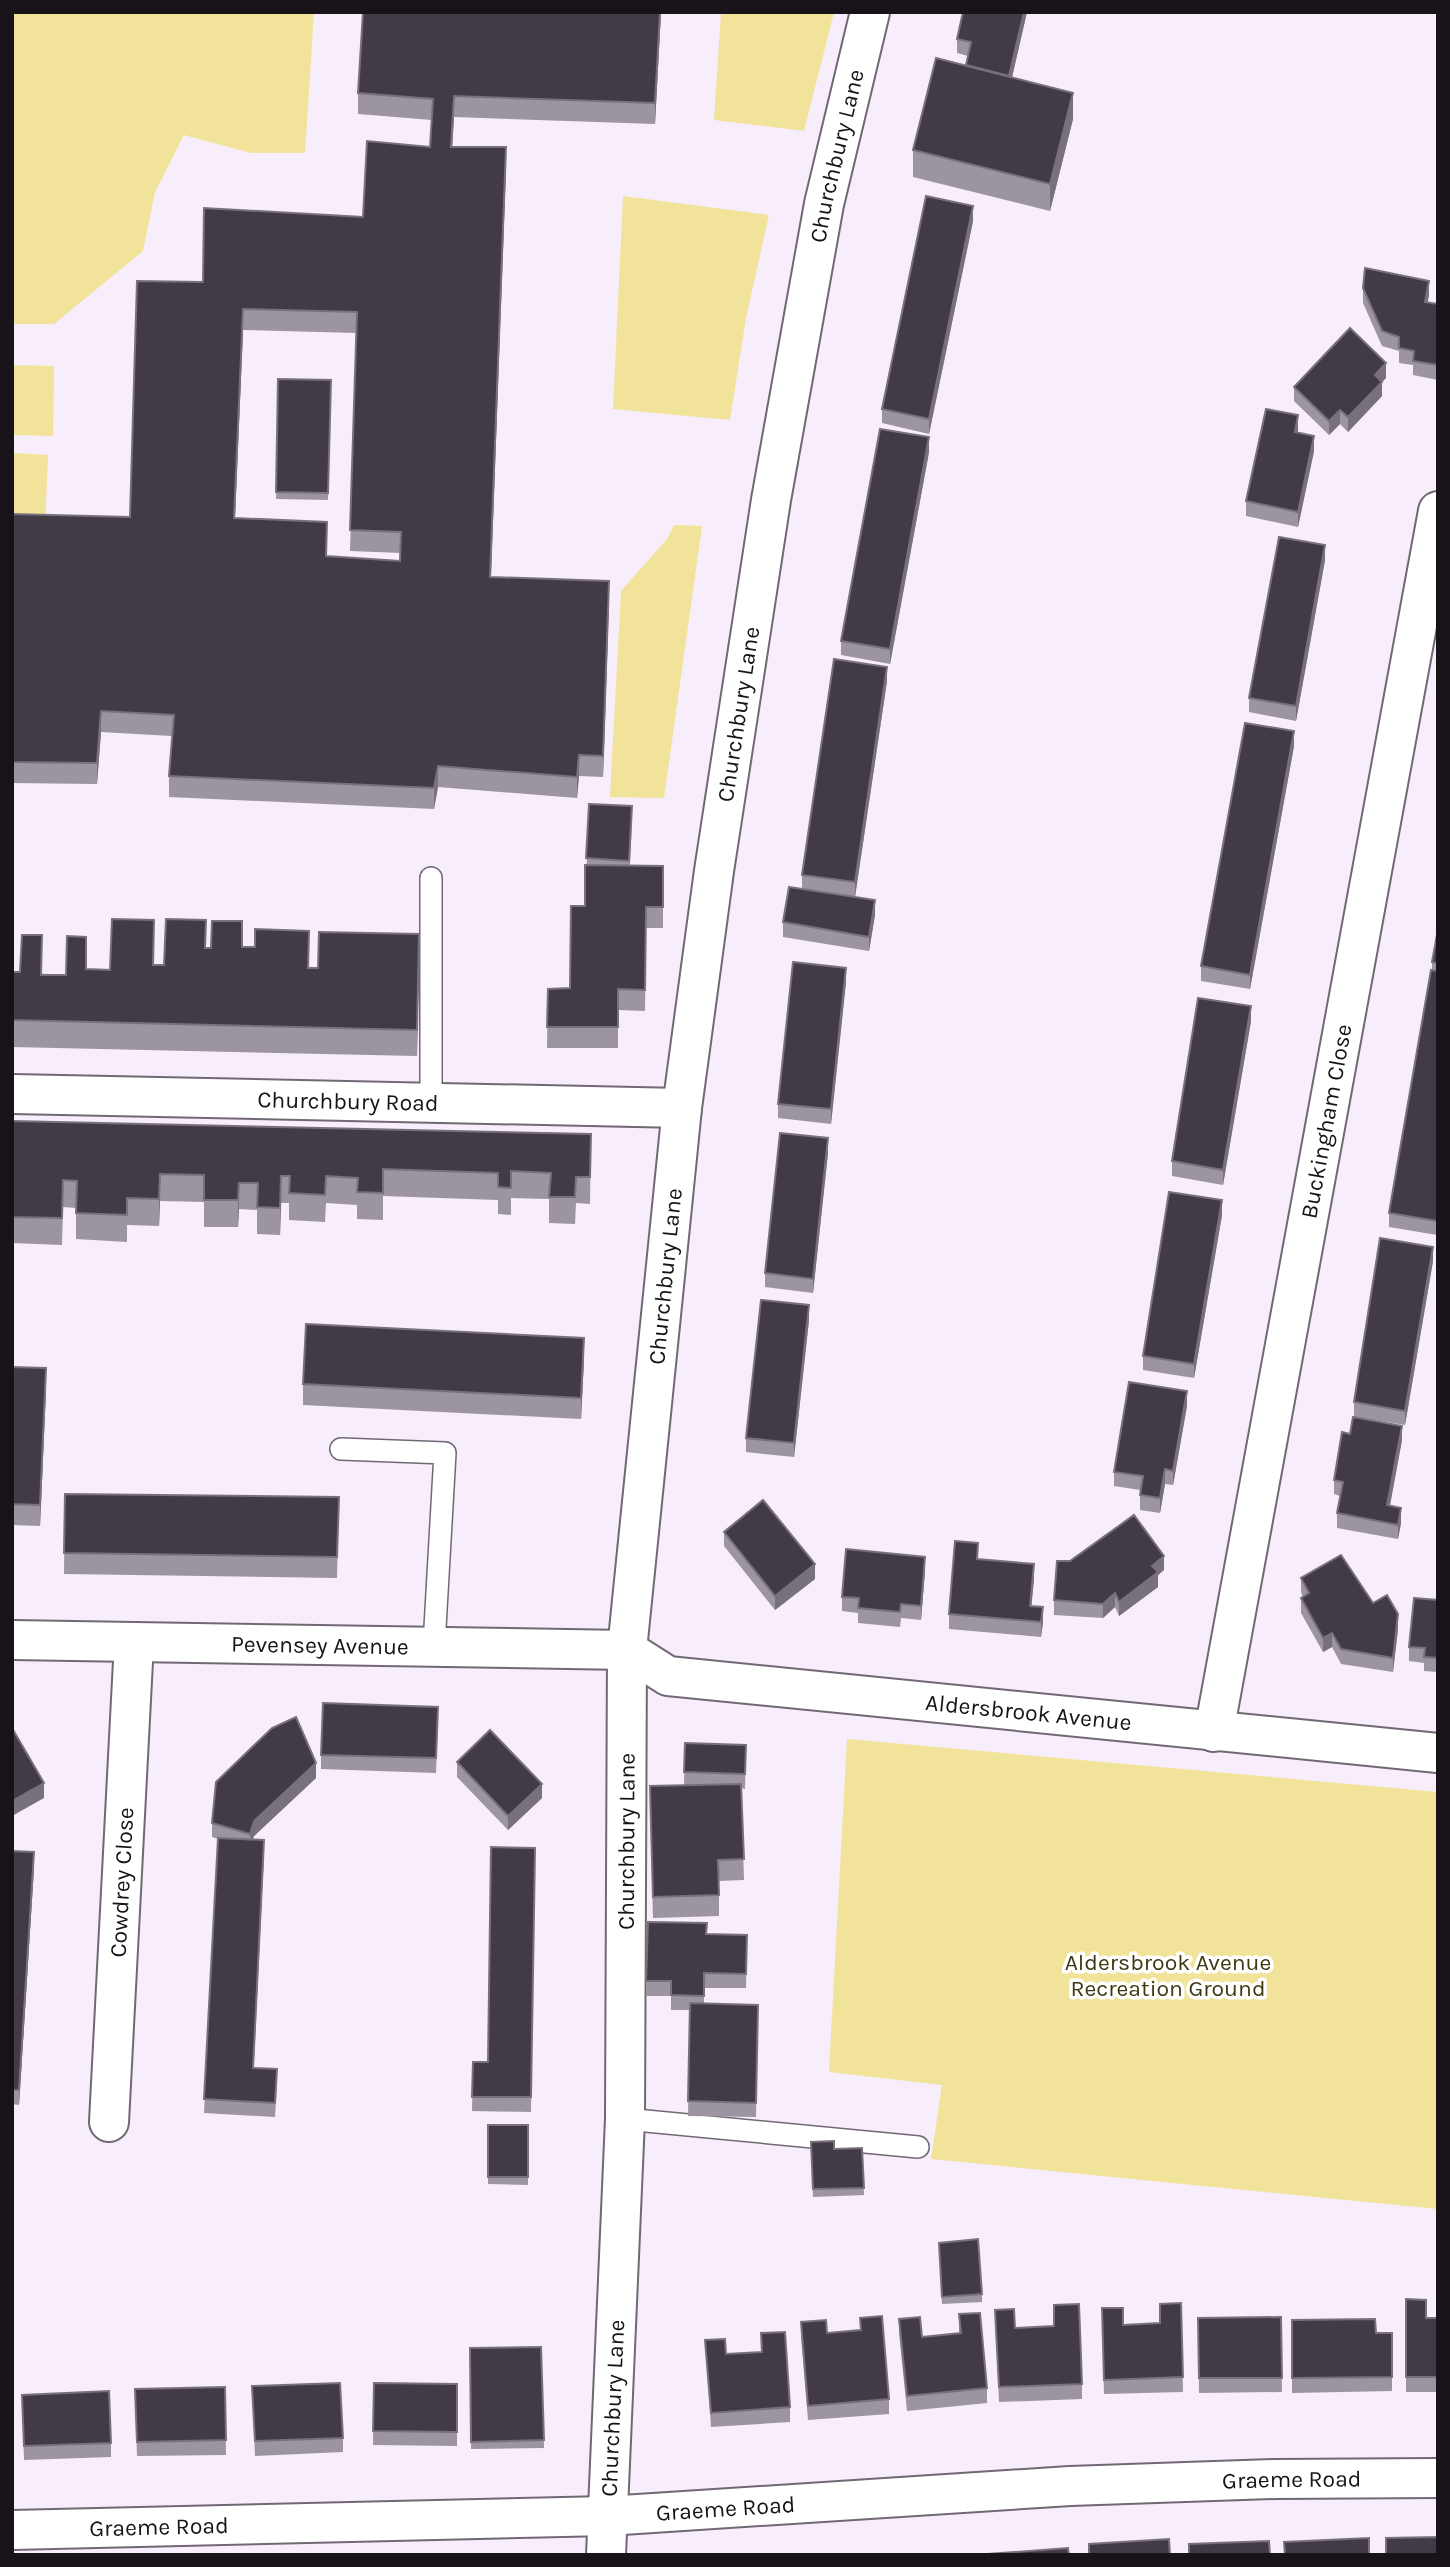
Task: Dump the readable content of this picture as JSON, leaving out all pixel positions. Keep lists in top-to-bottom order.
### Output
{
  "streets": {
    "street": [
      "Churchbury Lane",
      "Churchbury Road",
      "Buckingham Close",
      "Pevensey Avenue",
      "Aldersbrook Avenue",
      "Cowdrey Close",
      "Graeme Road"
    ]
  },
  "crossings": [
    ["Churchbury Lane", "Churchbury Road"],
    ["Churchbury Lane", "Pevensey Avenue"],
    ["Churchbury Lane", "Aldersbrook Avenue"],
    ["Churchbury Lane", "Graeme Road"],
    ["Buckingham Close", "Aldersbrook Avenue"],
    ["Pevensey Avenue", "Aldersbrook Avenue"],
    ["Pevensey Avenue", "Cowdrey Close"]
  ],
  "parks": ["Aldersbrook Avenue Recreation Ground"]
}
